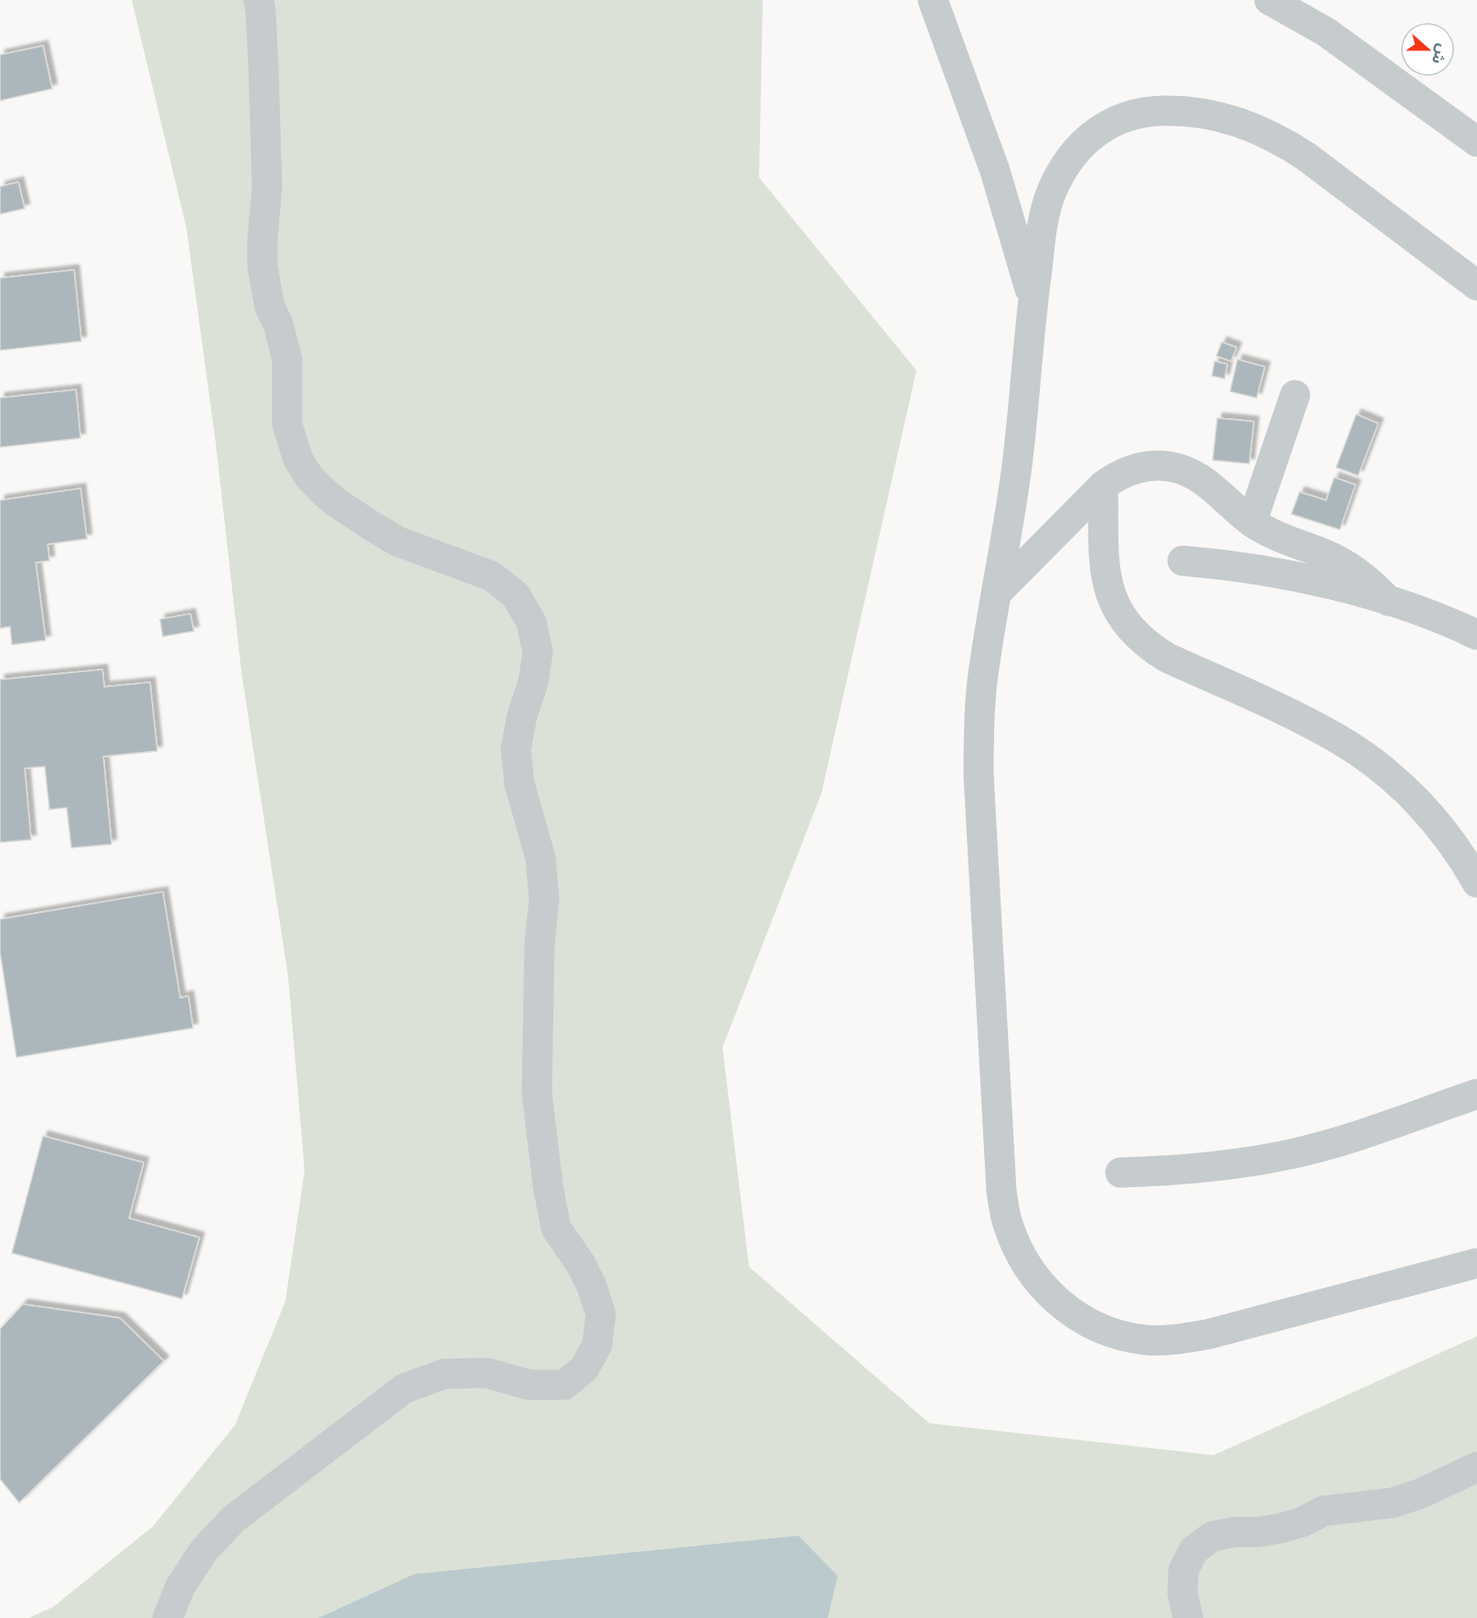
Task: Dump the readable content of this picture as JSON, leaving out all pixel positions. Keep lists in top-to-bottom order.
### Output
{
  "north": "right"
}
